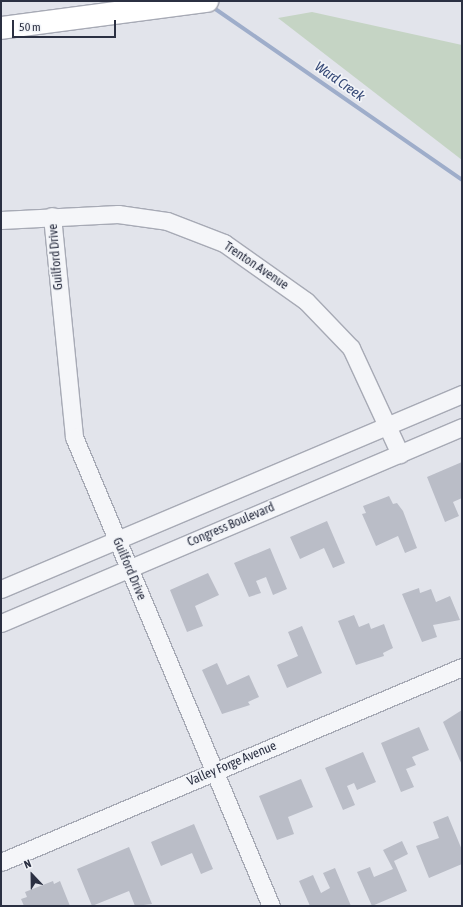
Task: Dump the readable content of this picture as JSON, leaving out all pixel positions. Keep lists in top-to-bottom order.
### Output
{
  "streets": {
    "street": [
      "Guilford Drive",
      "Trenton Avenue",
      "Congress Boulevard",
      "Valley Forge Avenue"
    ]
  },
  "crossings": [
    ["Guilford Drive", "Trenton Avenue"],
    ["Guilford Drive", "Congress Boulevard"],
    ["Guilford Drive", "Valley Forge Avenue"],
    ["Trenton Avenue", "Congress Boulevard"]
  ],
  "water": ["Ward Creek"],
  "scale_bar": "50 m",
  "north": "top"
}
